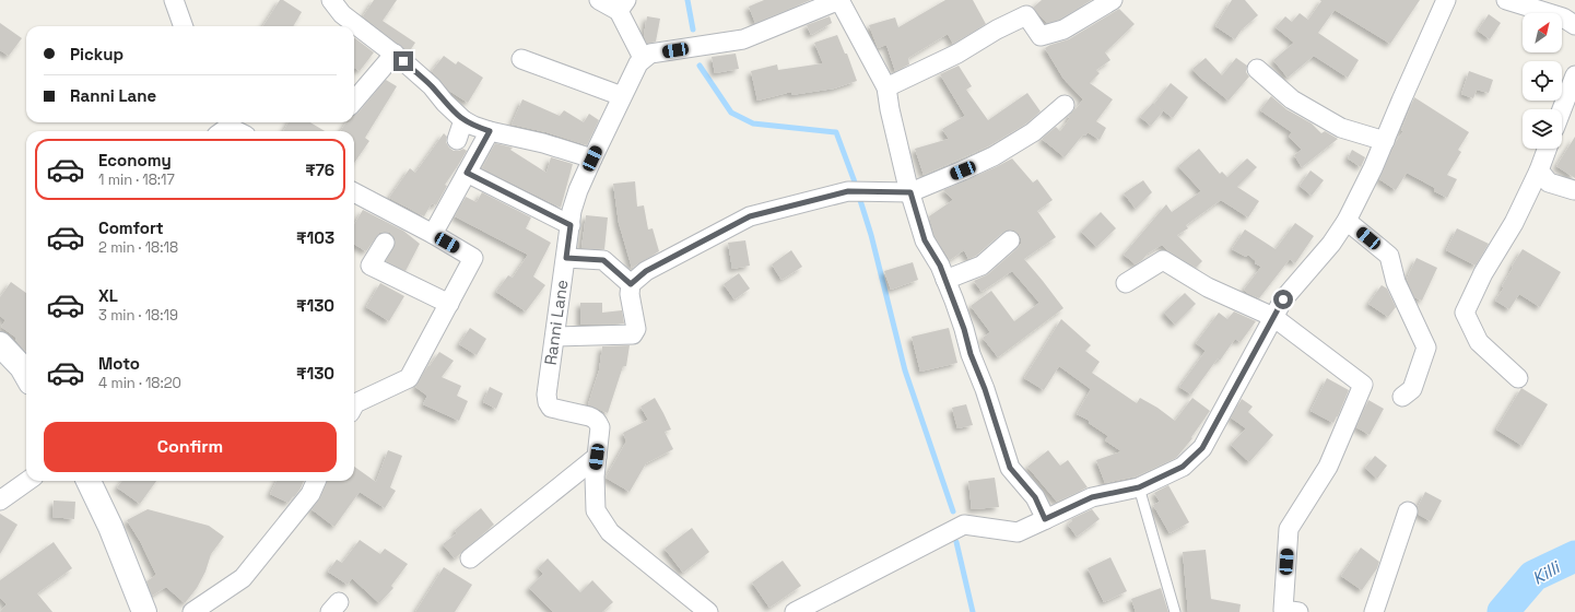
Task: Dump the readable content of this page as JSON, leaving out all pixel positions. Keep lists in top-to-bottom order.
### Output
{
  "streets": {
    "street": ["Ranni Lane"]
  },
  "water": ["Killi"],
  "north": "top right",
  "page": {
    "banner": ["Pickup", "Ranni Lane"],
    "list": [
      {
        "name": "Economy",
        "note": "1 min · 18:17",
        "value": "₹76"
      },
      {
        "name": "Comfort",
        "note": "2 min · 18:18",
        "value": "₹103"
      },
      {
        "name": "XL",
        "note": "3 min · 18:19",
        "value": "₹130"
      },
      {
        "name": "Moto",
        "note": "4 min · 18:20",
        "value": "₹130"
      }
    ],
    "buttons": "Confirm"
  }
}
